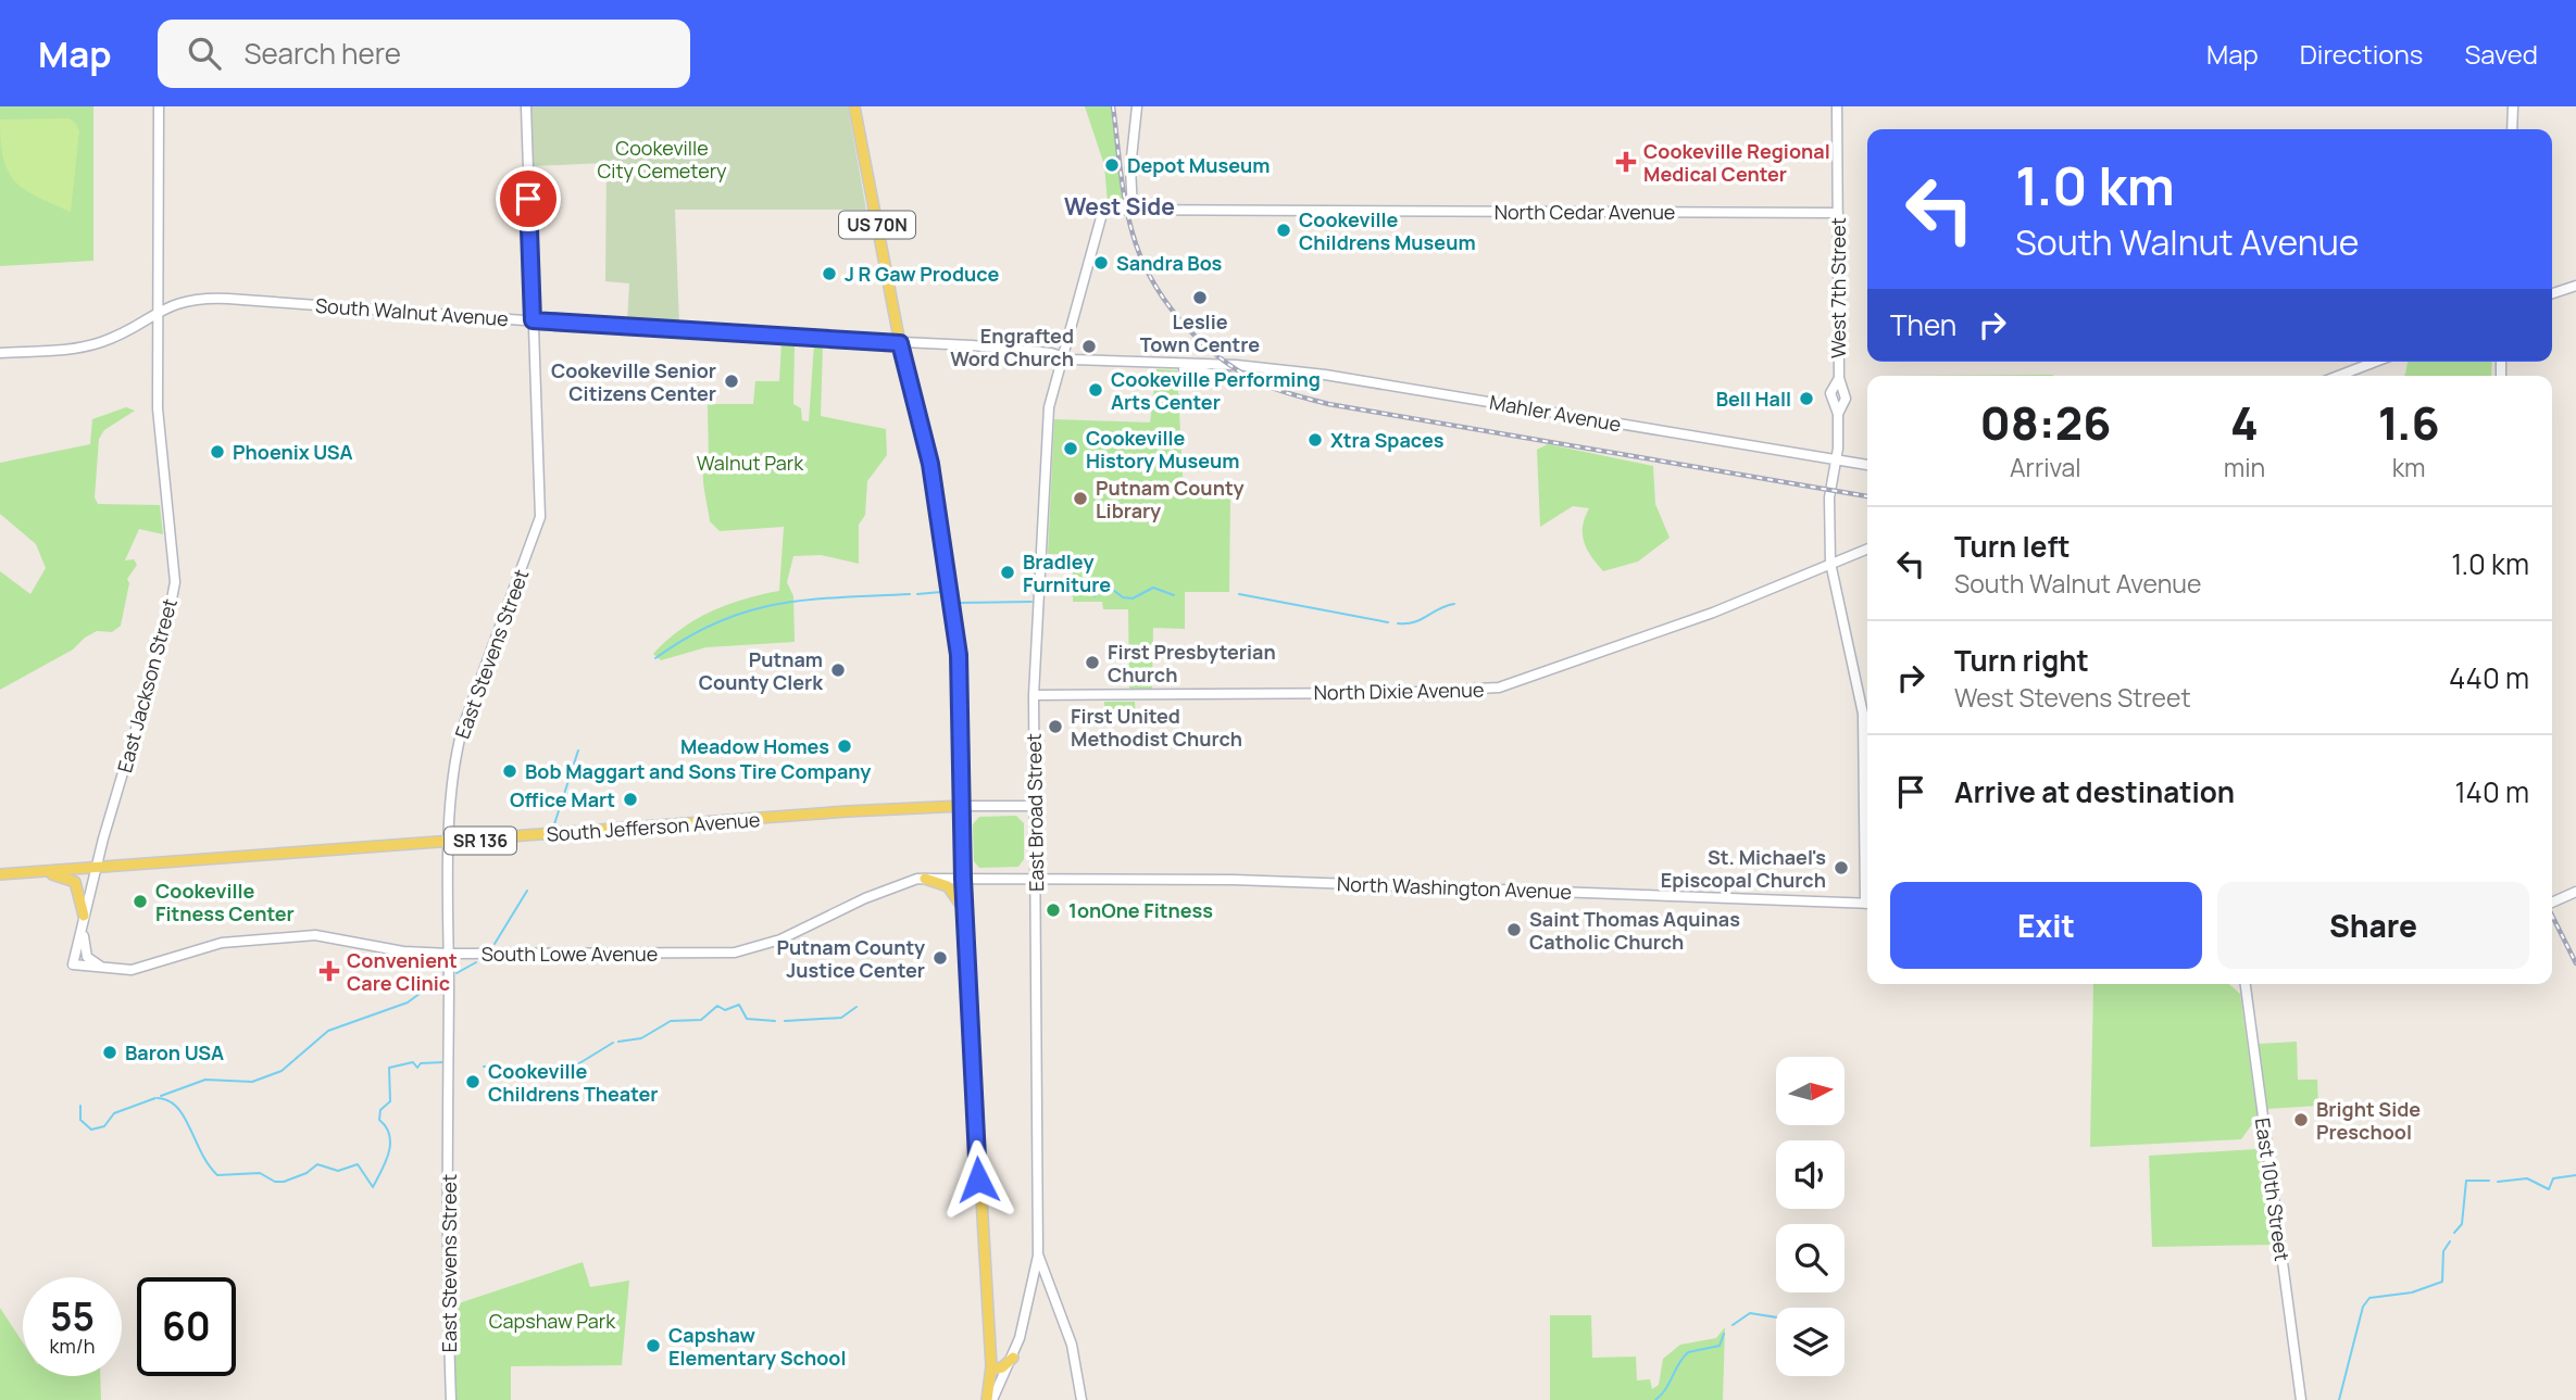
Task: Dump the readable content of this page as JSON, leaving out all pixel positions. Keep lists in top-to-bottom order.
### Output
{
  "streets": {
    "main road": ["US 70N", "South Jefferson Avenue", "SR 136"],
    "street": [
      "North Cedar Avenue",
      "West 7th Street",
      "South Walnut Avenue",
      "Mahler Avenue",
      "East Stevens Street",
      "East Jackson Street",
      "North Dixie Avenue",
      "East Broad Street",
      "North Washington Avenue",
      "South Lowe Avenue",
      "East 10th Street"
    ]
  },
  "crossings": [
    ["North Cedar Avenue", "West 7th Street"],
    ["North Cedar Avenue", "East Broad Street"],
    ["US 70N", "South Walnut Avenue"],
    ["US 70N", "South Jefferson Avenue"],
    ["US 70N", "North Washington Avenue"],
    ["US 70N", "South Lowe Avenue"],
    ["West 7th Street", "Mahler Avenue"],
    ["West 7th Street", "North Dixie Avenue"],
    ["South Walnut Avenue", "Mahler Avenue"],
    ["South Walnut Avenue", "East Stevens Street"],
    ["South Walnut Avenue", "East Jackson Street"],
    ["South Walnut Avenue", "East Broad Street"],
    ["East Stevens Street", "South Jefferson Avenue"],
    ["East Stevens Street", "South Lowe Avenue"],
    ["East Jackson Street", "South Jefferson Avenue"],
    ["East Jackson Street", "South Lowe Avenue"],
    ["North Dixie Avenue", "East Broad Street"],
    ["East Broad Street", "South Jefferson Avenue"],
    ["East Broad Street", "North Washington Avenue"],
    ["North Washington Avenue", "South Lowe Avenue"]
  ],
  "districts": ["West Side"],
  "parks": ["Cookeville City Cemetery", "Walnut Park", "Capshaw Park"],
  "places": {
    "health": ["Cookeville Regional Medical Center", "Convenient Care Clinic"],
    "other": [
      "Depot Museum",
      "Cookeville Childrens Museum",
      "Sandra Bos",
      "J R Gaw Produce",
      "Leslie Town Centre",
      "Engrafted Word Church",
      "Cookeville Senior Citizens Center",
      "Cookeville Performing Arts Center",
      "Bell Hall",
      "Xtra Spaces",
      "Cookeville History Museum",
      "Phoenix USA",
      "Putnam County Library",
      "Bradley Furniture",
      "First Presbyterian Church",
      "Putnam County Clerk",
      "First United Methodist Church",
      "Meadow Homes",
      "Bob Maggart and Sons Tire Company",
      "Office Mart",
      "St. Michael's Episcopal Church",
      "Cookeville Fitness Center",
      "1onOne Fitness",
      "Saint Thomas Aquinas Catholic Church",
      "Putnam County Justice Center",
      "Baron USA",
      "Cookeville Childrens Theater",
      "Bright Side Preschool",
      "Capshaw Elementary School"
    ]
  },
  "north": "right",
  "page": {
    "header": "Map",
    "search": "Search here",
    "nav": ["Map", "Directions", "Saved"],
    "turn": ["1.0 km", "South Walnut Avenue"],
    "then": "Then",
    "eta": [
      "08:26",
      "Arrival",
      "4",
      "min",
      "1.6",
      "km"
    ],
    "list": [
      {
        "name": "Turn left",
        "note": "South Walnut Avenue",
        "value": "1.0 km"
      },
      {
        "name": "Turn right",
        "note": "West Stevens Street",
        "value": "440 m"
      },
      {
        "name": "Arrive at destination",
        "value": "140 m"
      }
    ],
    "buttons": ["Exit", "Share"],
    "speed": "55 km/h",
    "limit": "60"
  }
}
